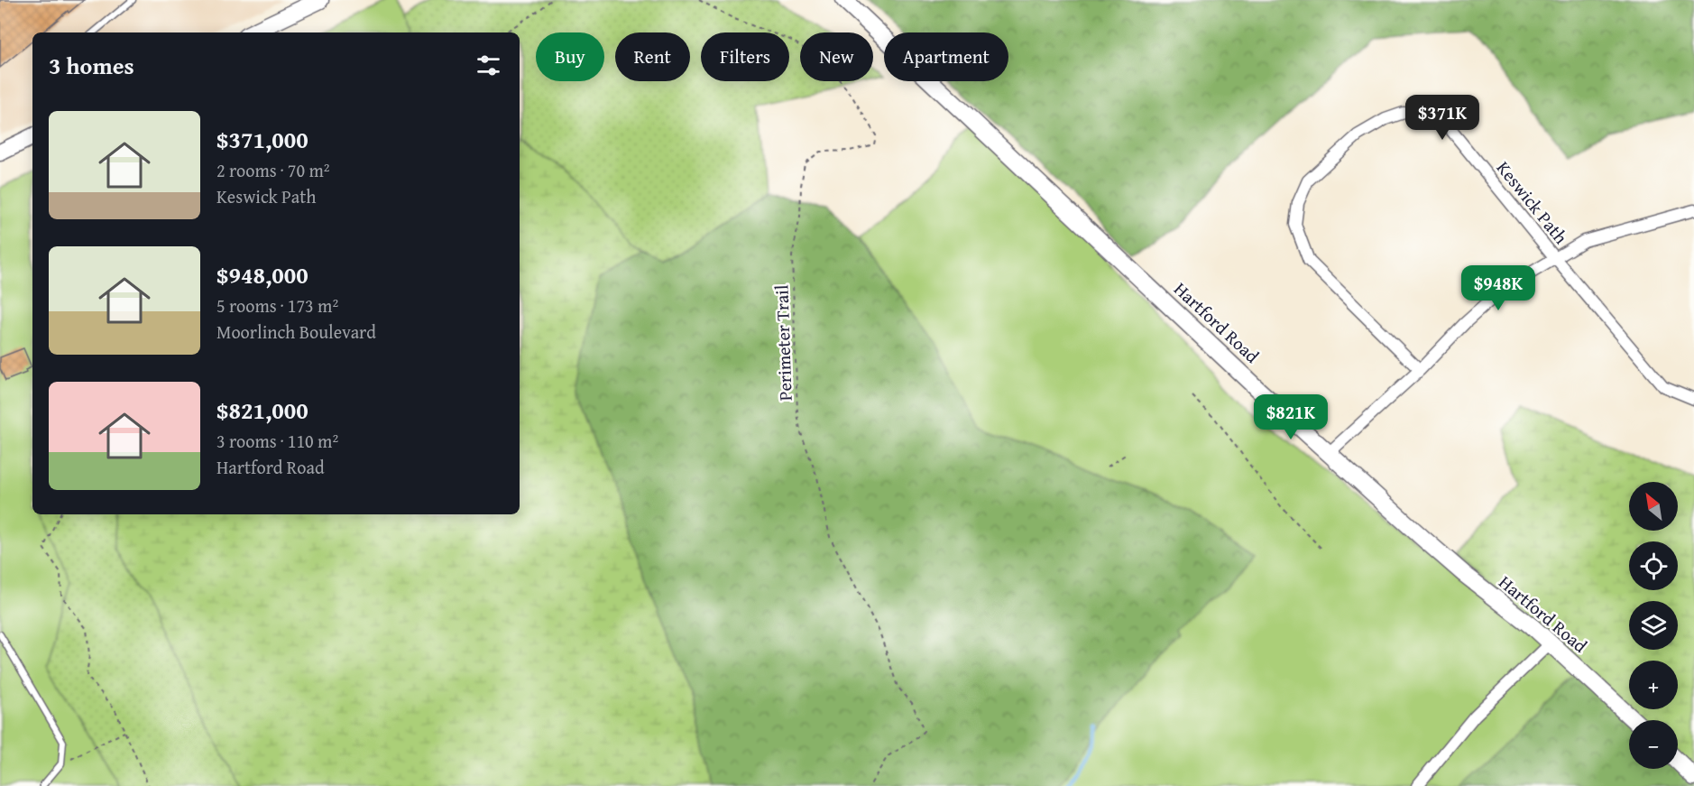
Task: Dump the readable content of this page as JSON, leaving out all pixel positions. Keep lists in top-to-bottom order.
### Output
{
  "streets": {
    "street": ["Keswick Path", "Hartford Road"],
    "path": ["Perimeter Trail"]
  },
  "north": "top left",
  "page": {
    "chip": [
      "Buy",
      "Rent",
      "Filters",
      "New",
      "Apartment"
    ],
    "heading": "3 homes",
    "price": ["$371K", "$948K", "$821K"],
    "list": [
      {
        "name": "$371,000",
        "note": "2 rooms · 70 m² · Keswick Path"
      },
      {
        "name": "$948,000",
        "note": "5 rooms · 173 m² · Moorlinch Boulevard"
      },
      {
        "name": "$821,000",
        "note": "3 rooms · 110 m² · Hartford Road"
      }
    ],
    "map_buttons": ["+", "−"]
  }
}
